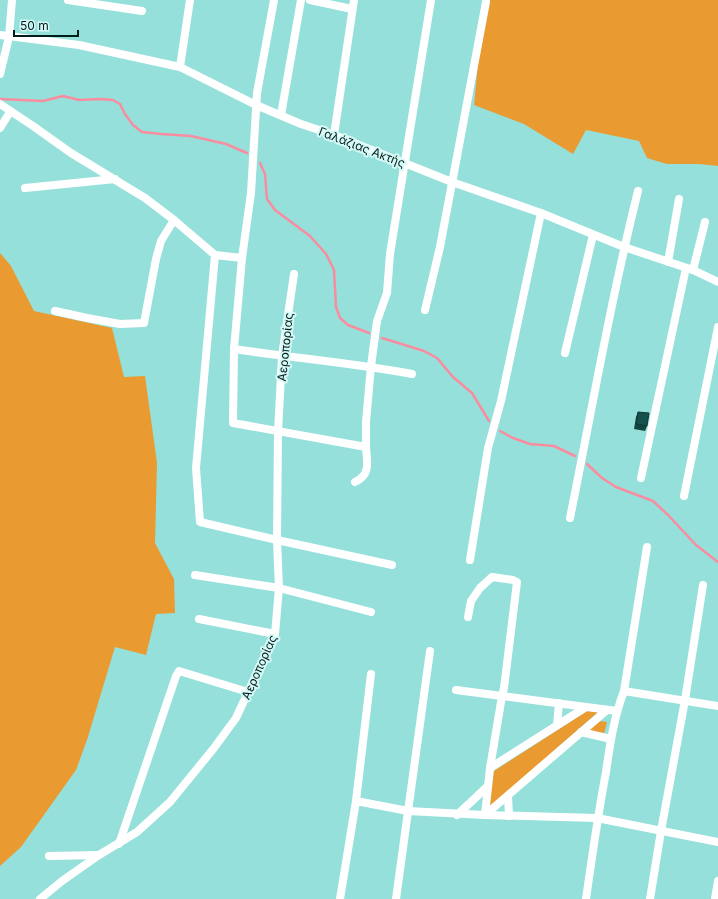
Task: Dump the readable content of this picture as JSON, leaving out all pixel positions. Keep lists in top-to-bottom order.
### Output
{
  "streets": {
    "street": ["Γαλάζιας Ακτής", "Αεροπορίας"]
  },
  "scale_bar": "50 m"
}
